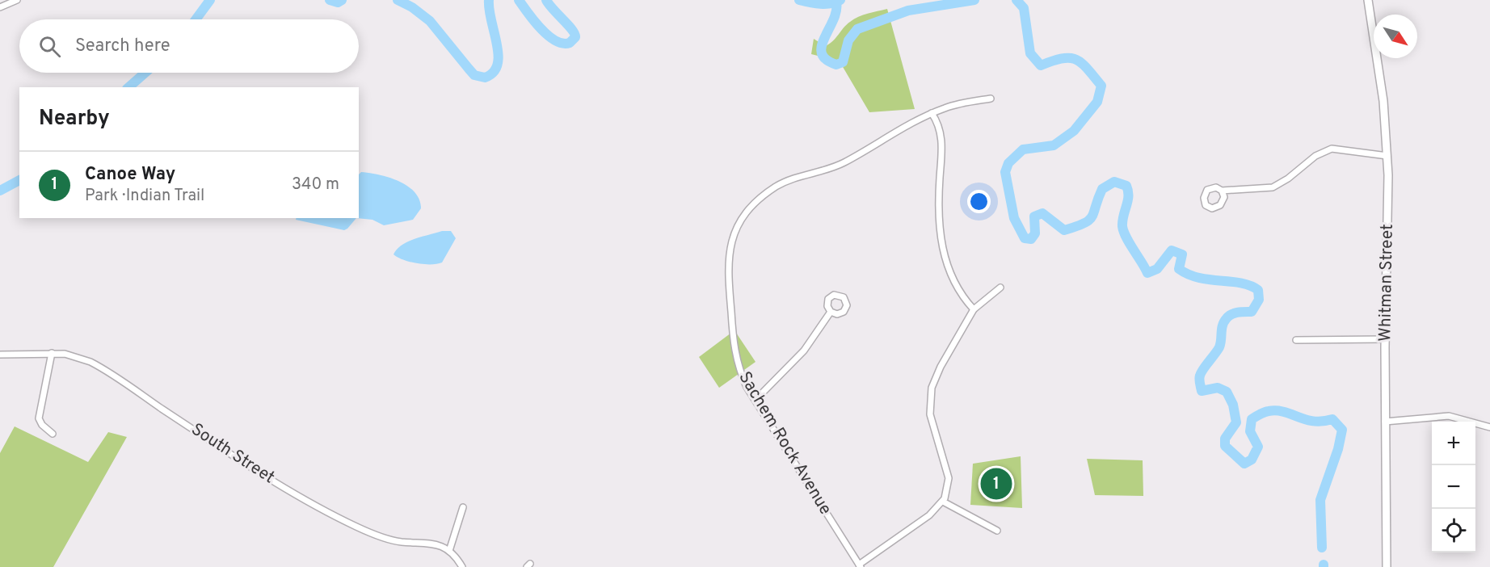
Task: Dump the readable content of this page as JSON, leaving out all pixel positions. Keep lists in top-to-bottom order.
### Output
{
  "streets": {
    "main road": ["Whitman Street"],
    "street": ["Sachem Rock Avenue", "South Street"]
  },
  "north": "bottom right",
  "page": {
    "search": "Search here",
    "heading": "Nearby",
    "list": [
      {
        "mark": "1",
        "name": "Canoe Way",
        "note": "Park · Indian Trail",
        "value": "340 m"
      }
    ],
    "map_buttons": ["+", "−"],
    "pins": "1"
  }
}
